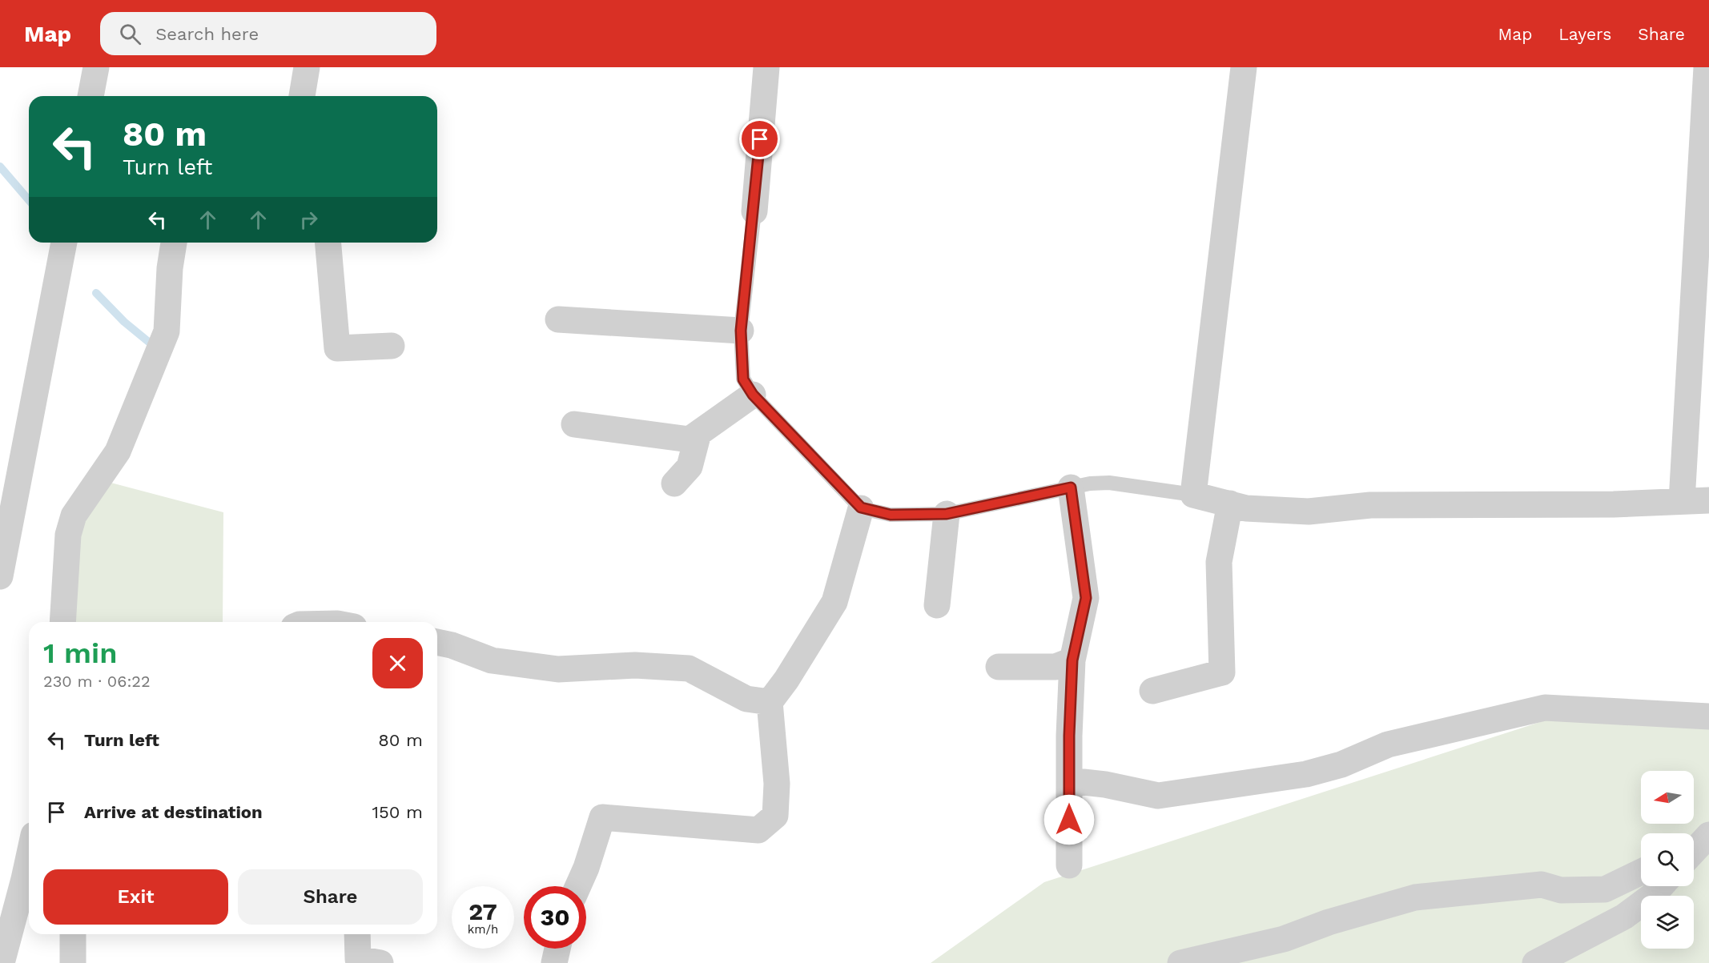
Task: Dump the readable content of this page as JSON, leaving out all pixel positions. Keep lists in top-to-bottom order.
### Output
{
  "north": "left",
  "page": {
    "header": "Map",
    "search": "Search here",
    "nav": ["Map", "Layers", "Share"],
    "turn": ["80 m", "Turn left"],
    "heading": ["1 min", "230 m · 06:22"],
    "list": [
      {
        "name": "Turn left",
        "value": "80 m"
      },
      {
        "name": "Arrive at destination",
        "value": "150 m"
      }
    ],
    "buttons": ["Exit", "Share"],
    "speed": "27 km/h",
    "limit": "30"
  }
}
